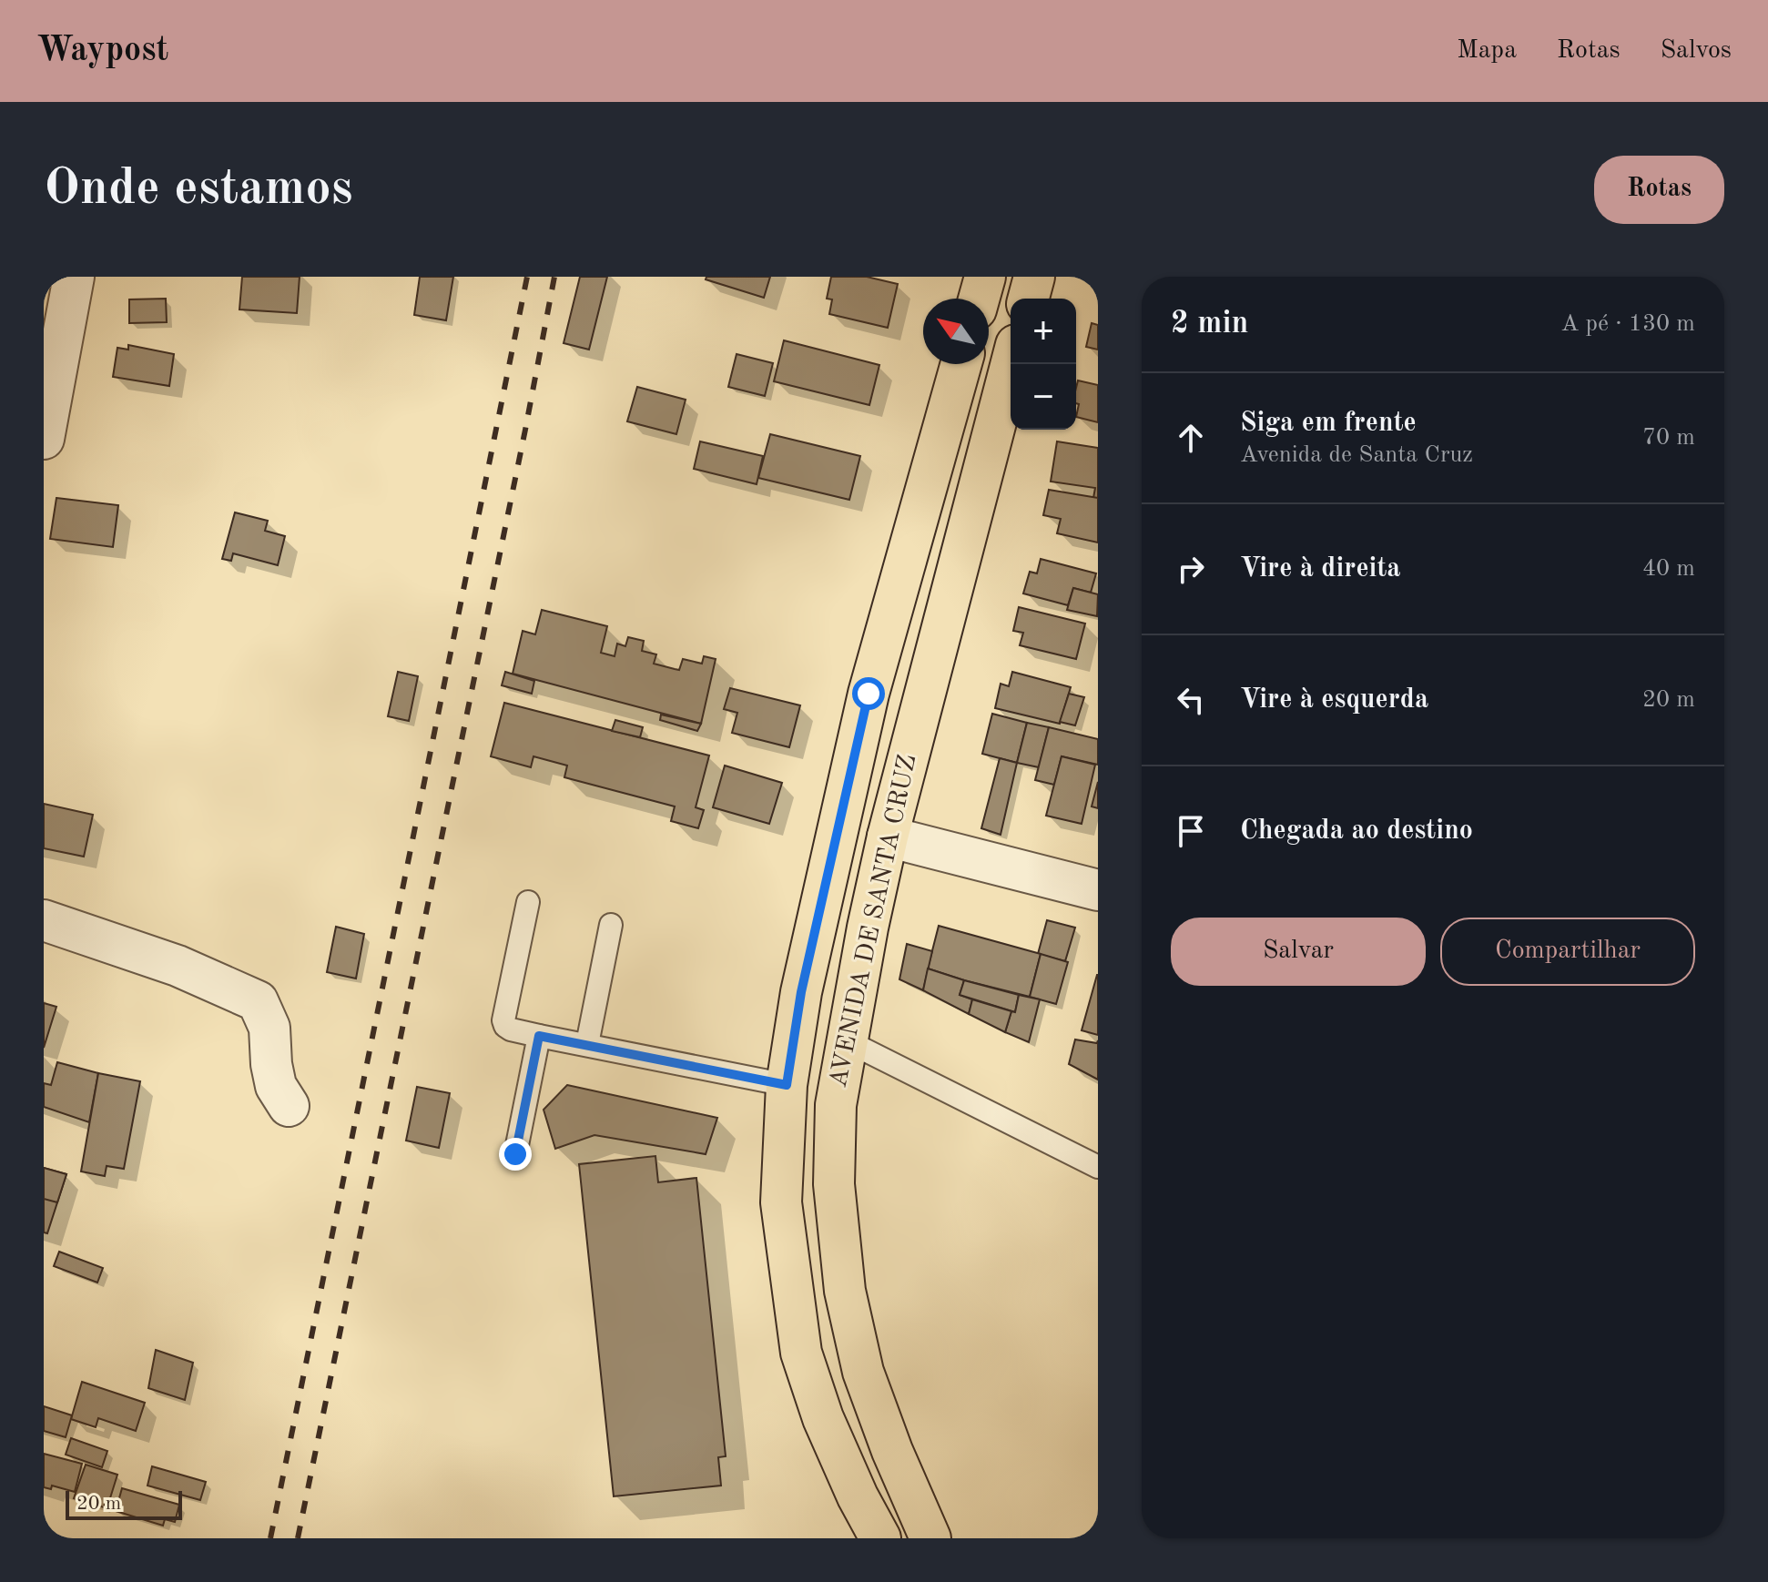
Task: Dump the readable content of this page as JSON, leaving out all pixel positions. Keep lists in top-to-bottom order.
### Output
{
  "streets": {
    "main road": ["AVENIDA DE SANTA CRUZ"]
  },
  "scale_bar": "20 m",
  "north": "top left",
  "page": {
    "header": "Waypost",
    "nav": ["Mapa", "Rotas", "Salvos"],
    "buttons": [
      "Rotas",
      ["Salvar", "Compartilhar"]
    ],
    "title": "Onde estamos",
    "heading": ["2 min", "A pé · 130 m"],
    "map_buttons": ["+", "−"],
    "list": [
      ["Siga em frente", "Avenida de Santa Cruz", "70 m"],
      ["Vire à direita", "40 m"],
      ["Vire à esquerda", "20 m"],
      "Chegada ao destino"
    ],
    "scale": "20 m"
  }
}
